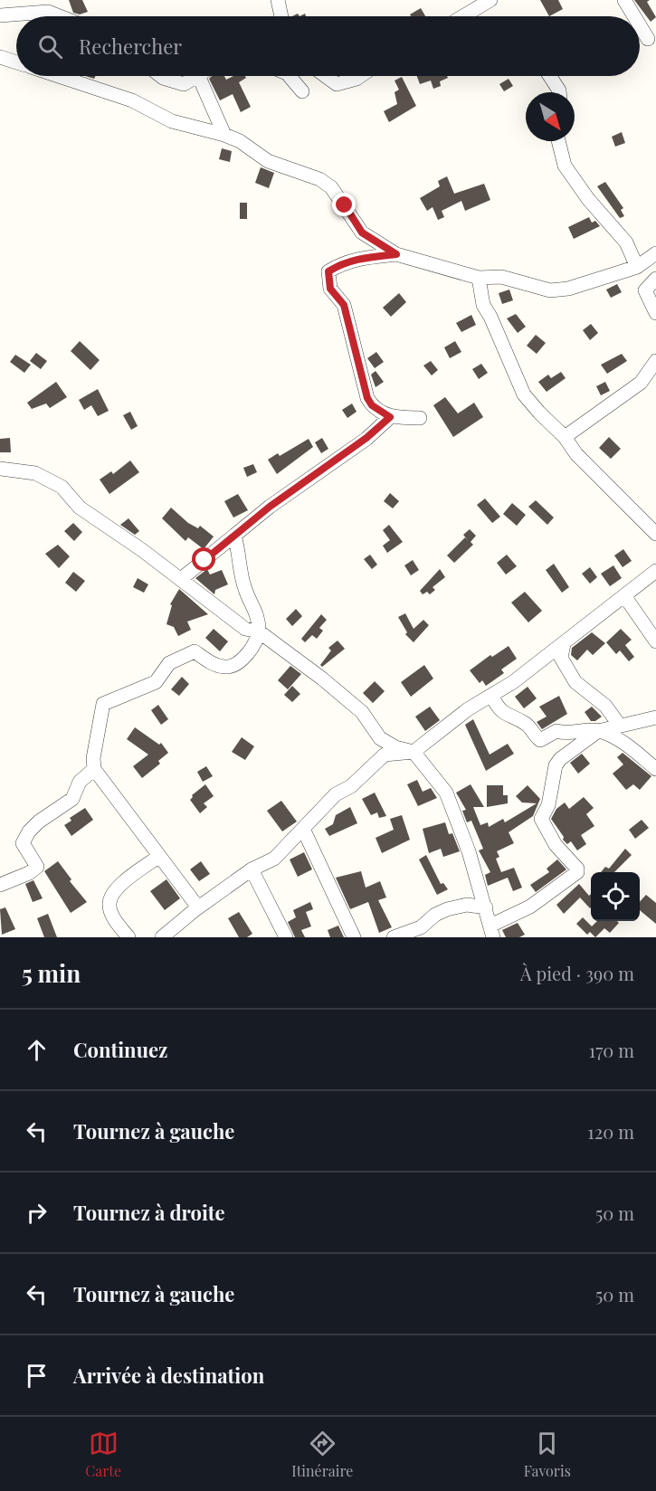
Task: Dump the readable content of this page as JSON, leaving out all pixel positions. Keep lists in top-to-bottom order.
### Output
{
  "north": "bottom right",
  "page": {
    "search": "Rechercher",
    "heading": ["5 min", "À pied · 390 m"],
    "list": [
      ["Continuez", "170 m"],
      ["Tournez à gauche", "120 m"],
      ["Tournez à droite", "50 m"],
      ["Tournez à gauche", "50 m"],
      "Arrivée à destination"
    ],
    "nav": ["Carte", "Itinéraire", "Favoris"]
  }
}
